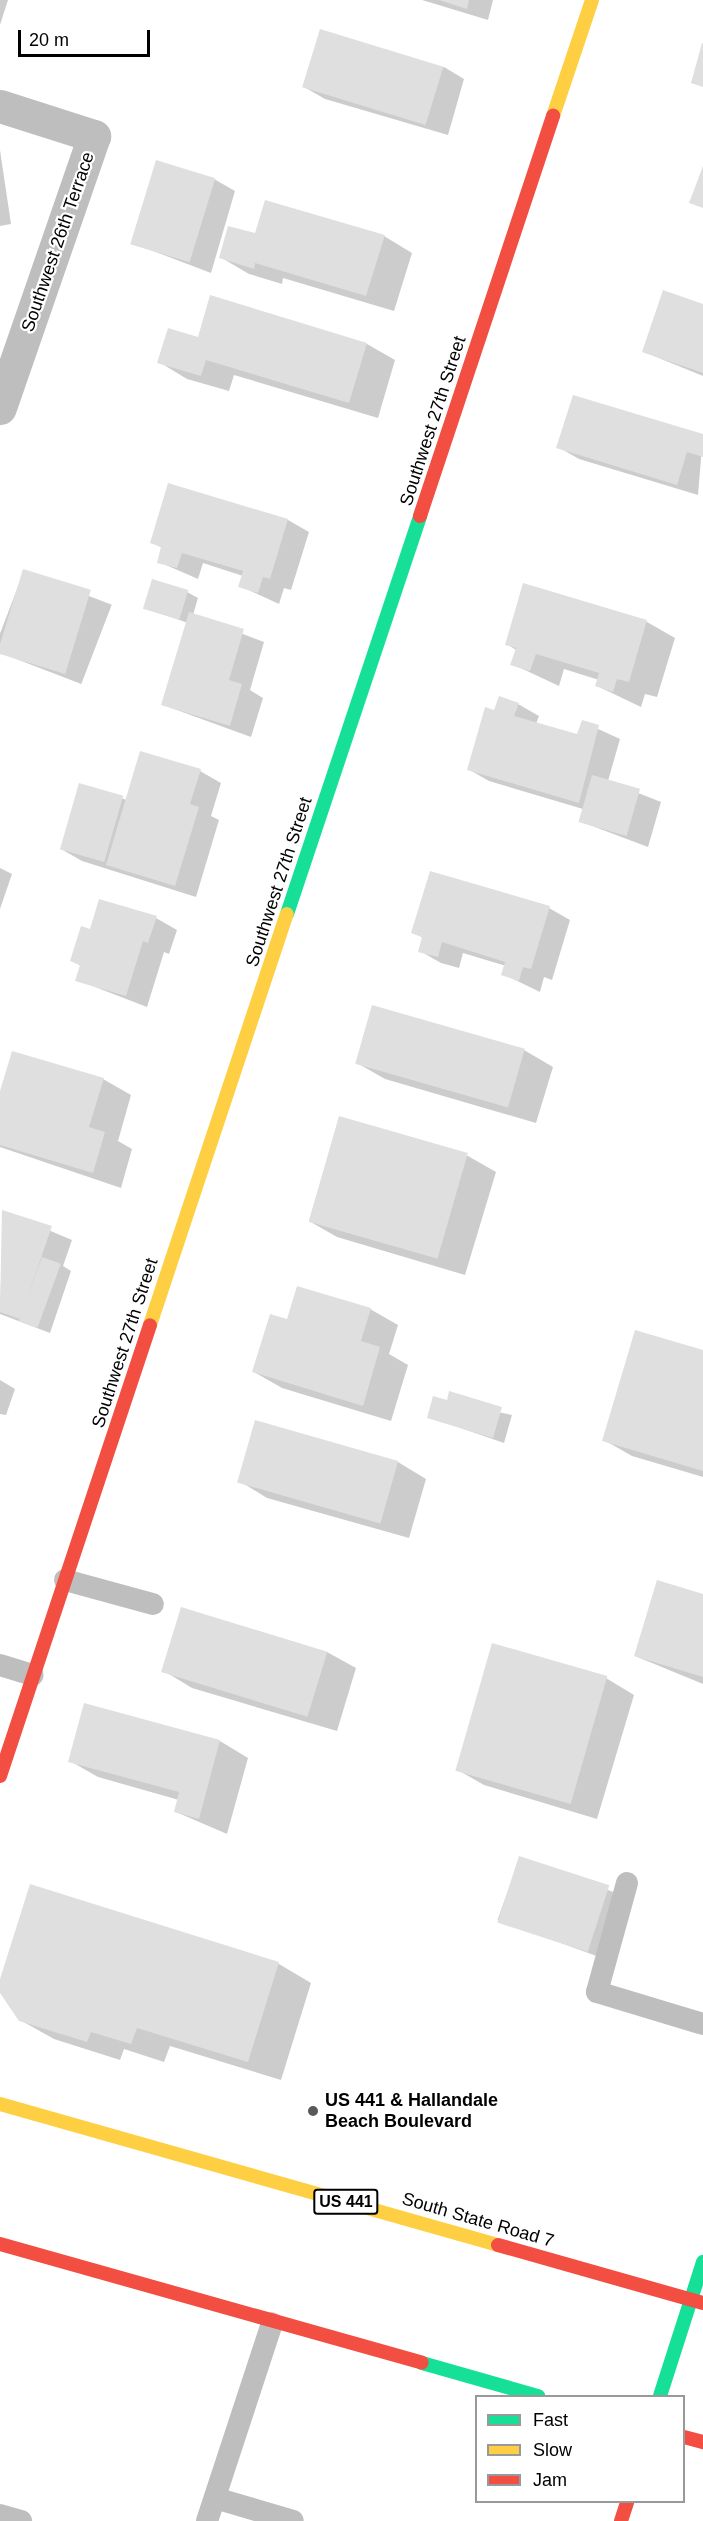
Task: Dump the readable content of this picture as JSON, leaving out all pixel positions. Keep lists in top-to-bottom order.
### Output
{
  "streets": {
    "street": [
      "Southwest 26th Terrace",
      "Southwest 27th Street",
      "US 441",
      "South State Road 7"
    ]
  },
  "places": ["US 441 & Hallandale Beach Boulevard"],
  "legend": ["Fast", "Slow", "Jam"],
  "scale_bar": "20 m"
}
